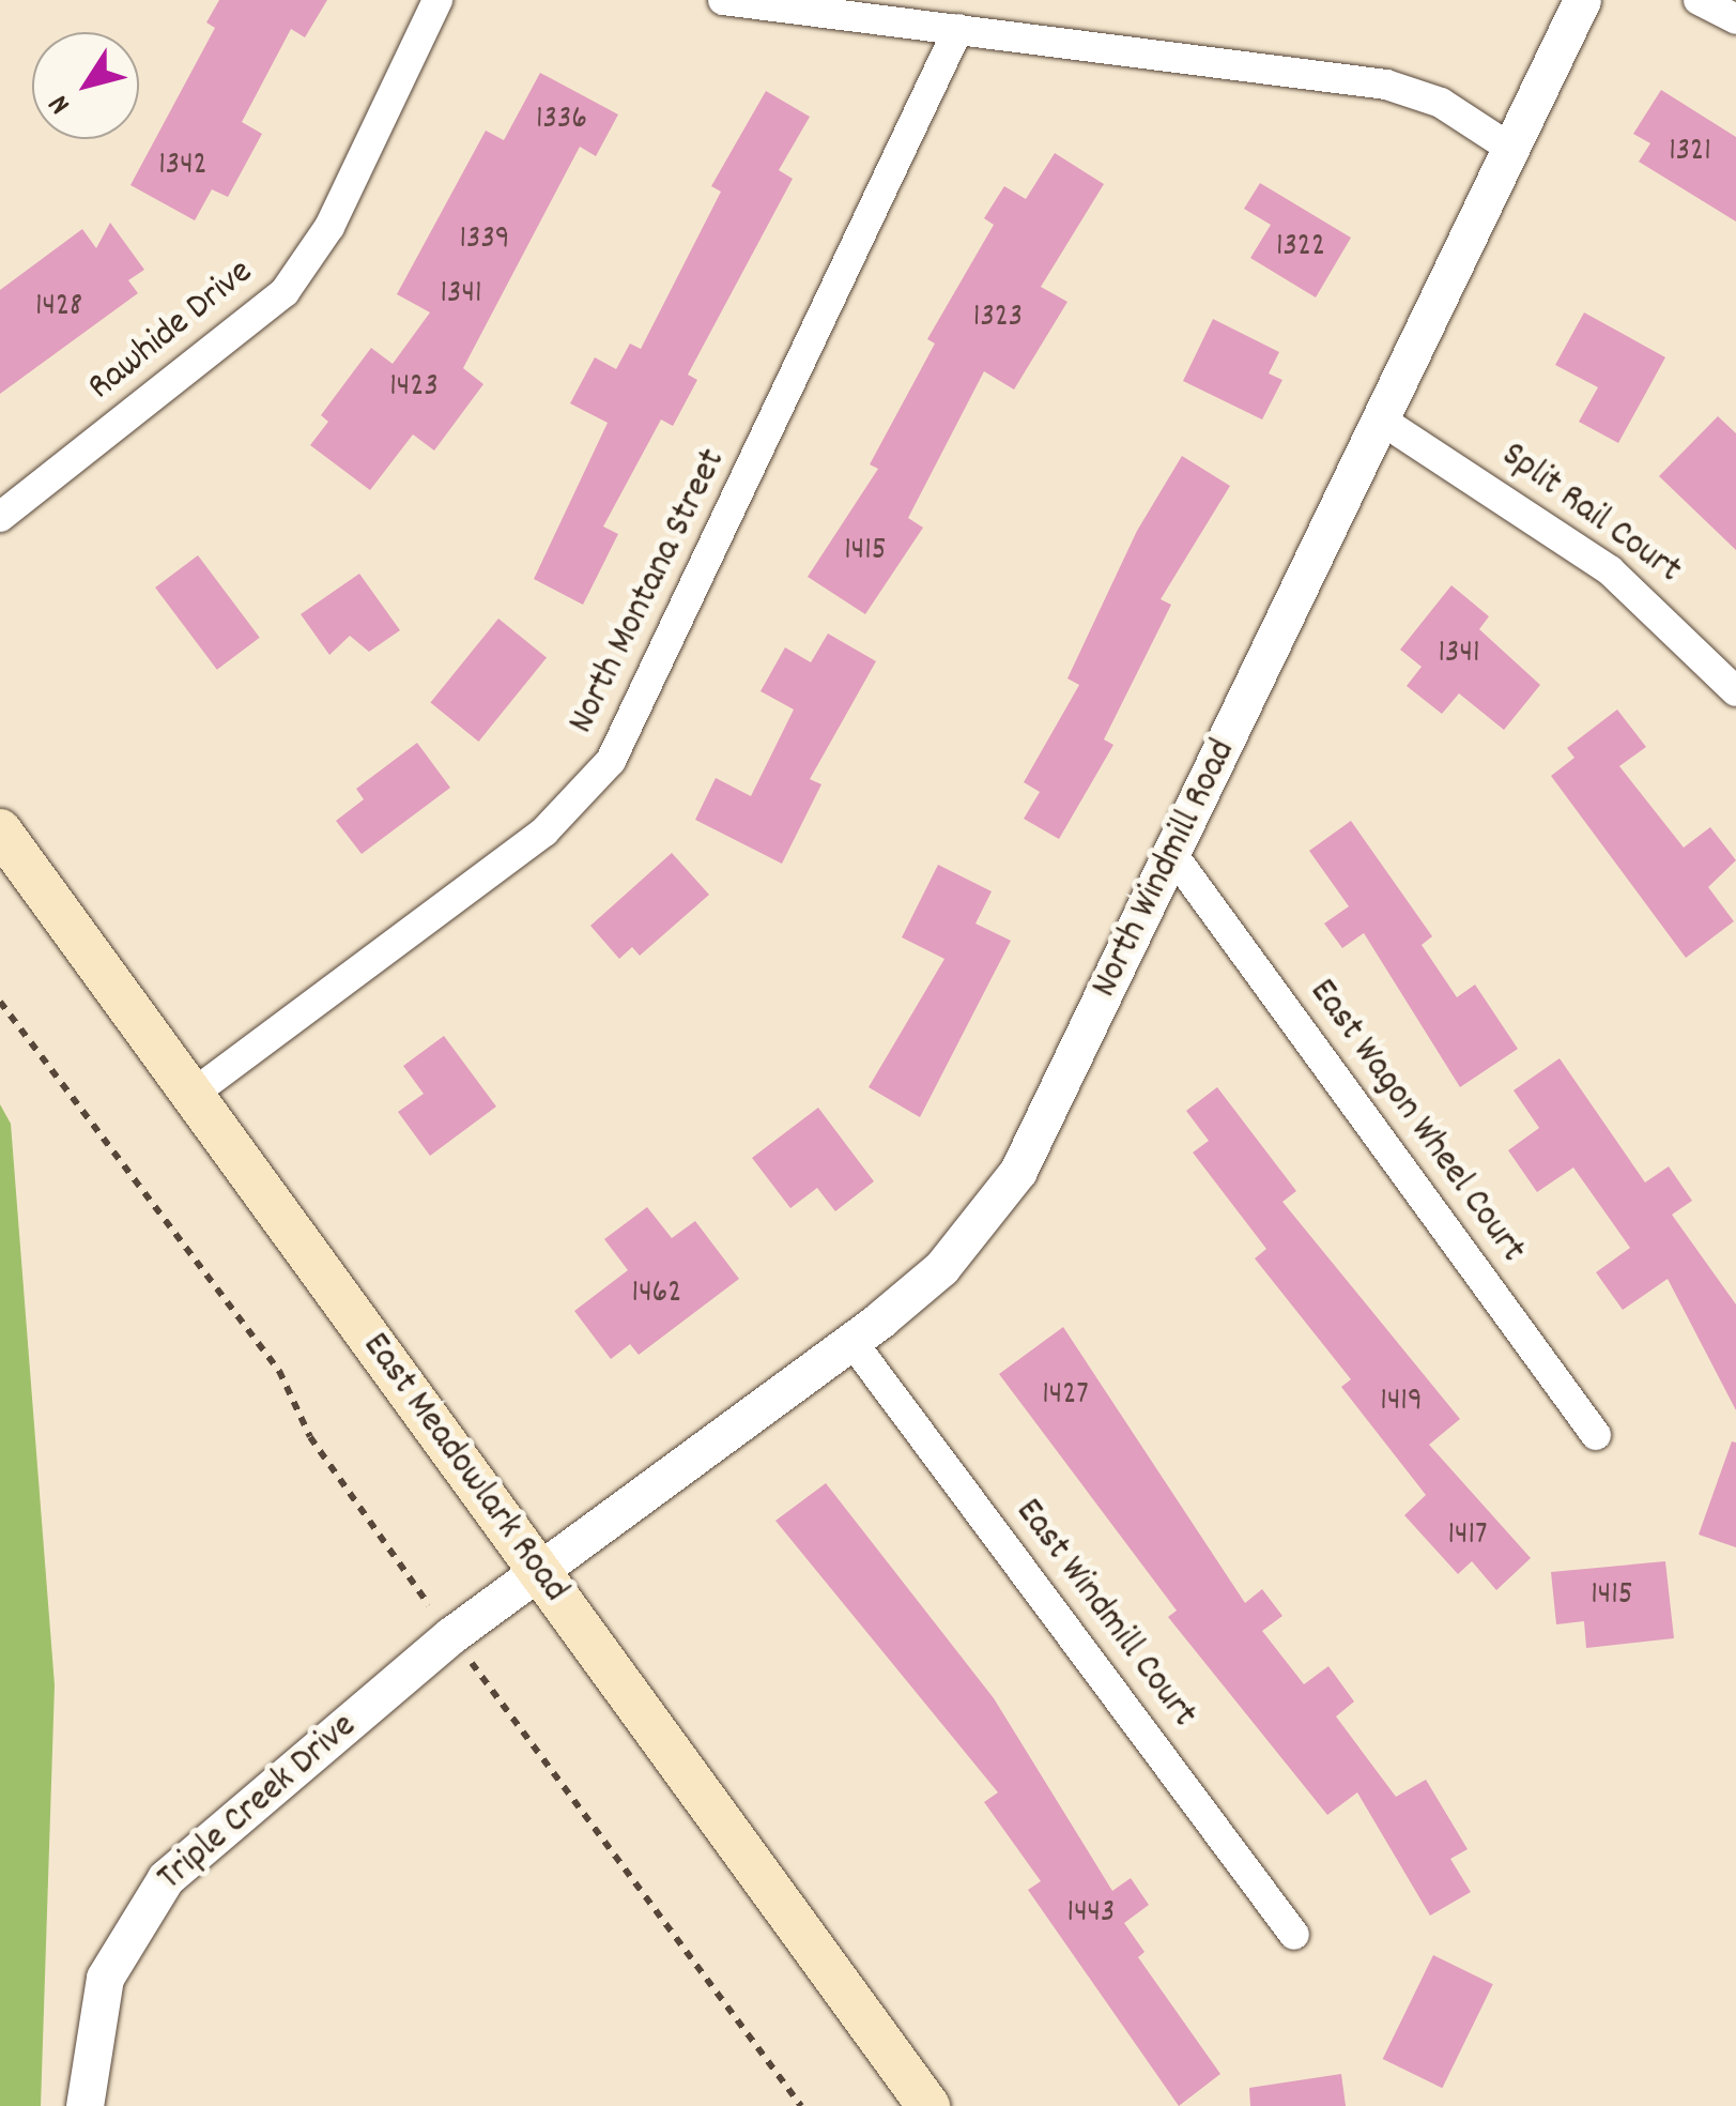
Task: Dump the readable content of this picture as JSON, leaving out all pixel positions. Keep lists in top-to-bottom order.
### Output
{
  "streets": {
    "main road": ["East Meadowlark Road"],
    "street": [
      "Rawhide Drive",
      "Split Rail Court",
      "North Montana Street",
      "North Windmill Road",
      "East Wagon Wheel Court",
      "East Windmill Court",
      "Triple Creek Drive"
    ]
  },
  "crossings": [
    ["Split Rail Court", "North Windmill Road"],
    ["North Montana Street", "East Meadowlark Road"],
    ["North Windmill Road", "East Wagon Wheel Court"],
    ["North Windmill Road", "East Meadowlark Road"],
    ["North Windmill Road", "East Windmill Court"],
    ["North Windmill Road", "Triple Creek Drive"],
    ["East Meadowlark Road", "Triple Creek Drive"]
  ],
  "house_numbers": [
    "1336",
    "1321",
    "1342",
    "1339",
    "1322",
    "1341",
    "1428",
    "1323",
    "1423",
    "1415",
    "1341",
    "1462",
    "1427",
    "1419",
    "1417",
    "1415",
    "1443"
  ],
  "north": "bottom left"
}
